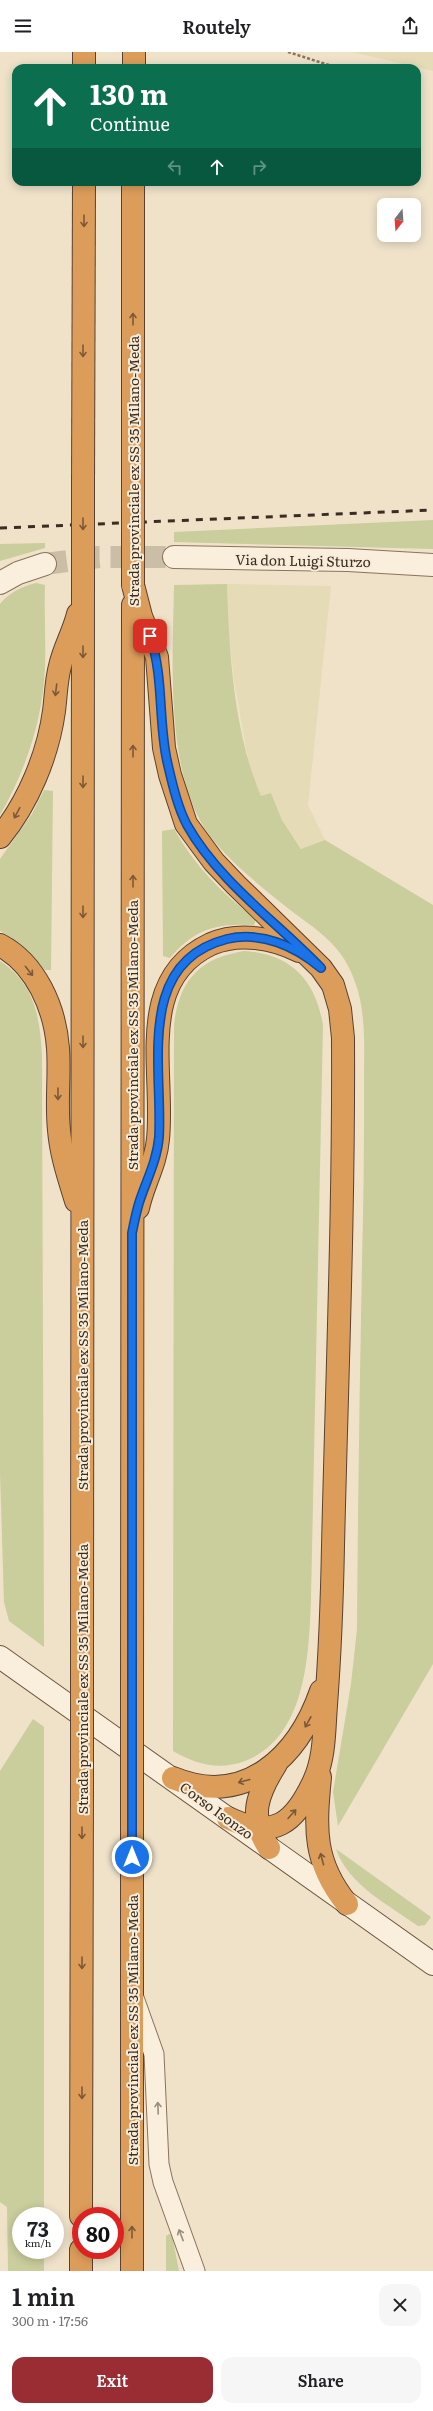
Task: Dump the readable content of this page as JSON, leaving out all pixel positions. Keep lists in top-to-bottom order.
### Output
{
  "streets": {
    "highway": ["Strada provinciale ex SS 35 Milano-Meda"],
    "street": ["Via don Luigi Sturzo", "Corso Isonzo"]
  },
  "north": "bottom",
  "page": {
    "header": "Routely",
    "turn": ["130 m", "Continue"],
    "speed": "73 km/h",
    "limit": "80",
    "heading": ["1 min", "300 m · 17:56"],
    "buttons": ["Exit", "Share"]
  }
}
